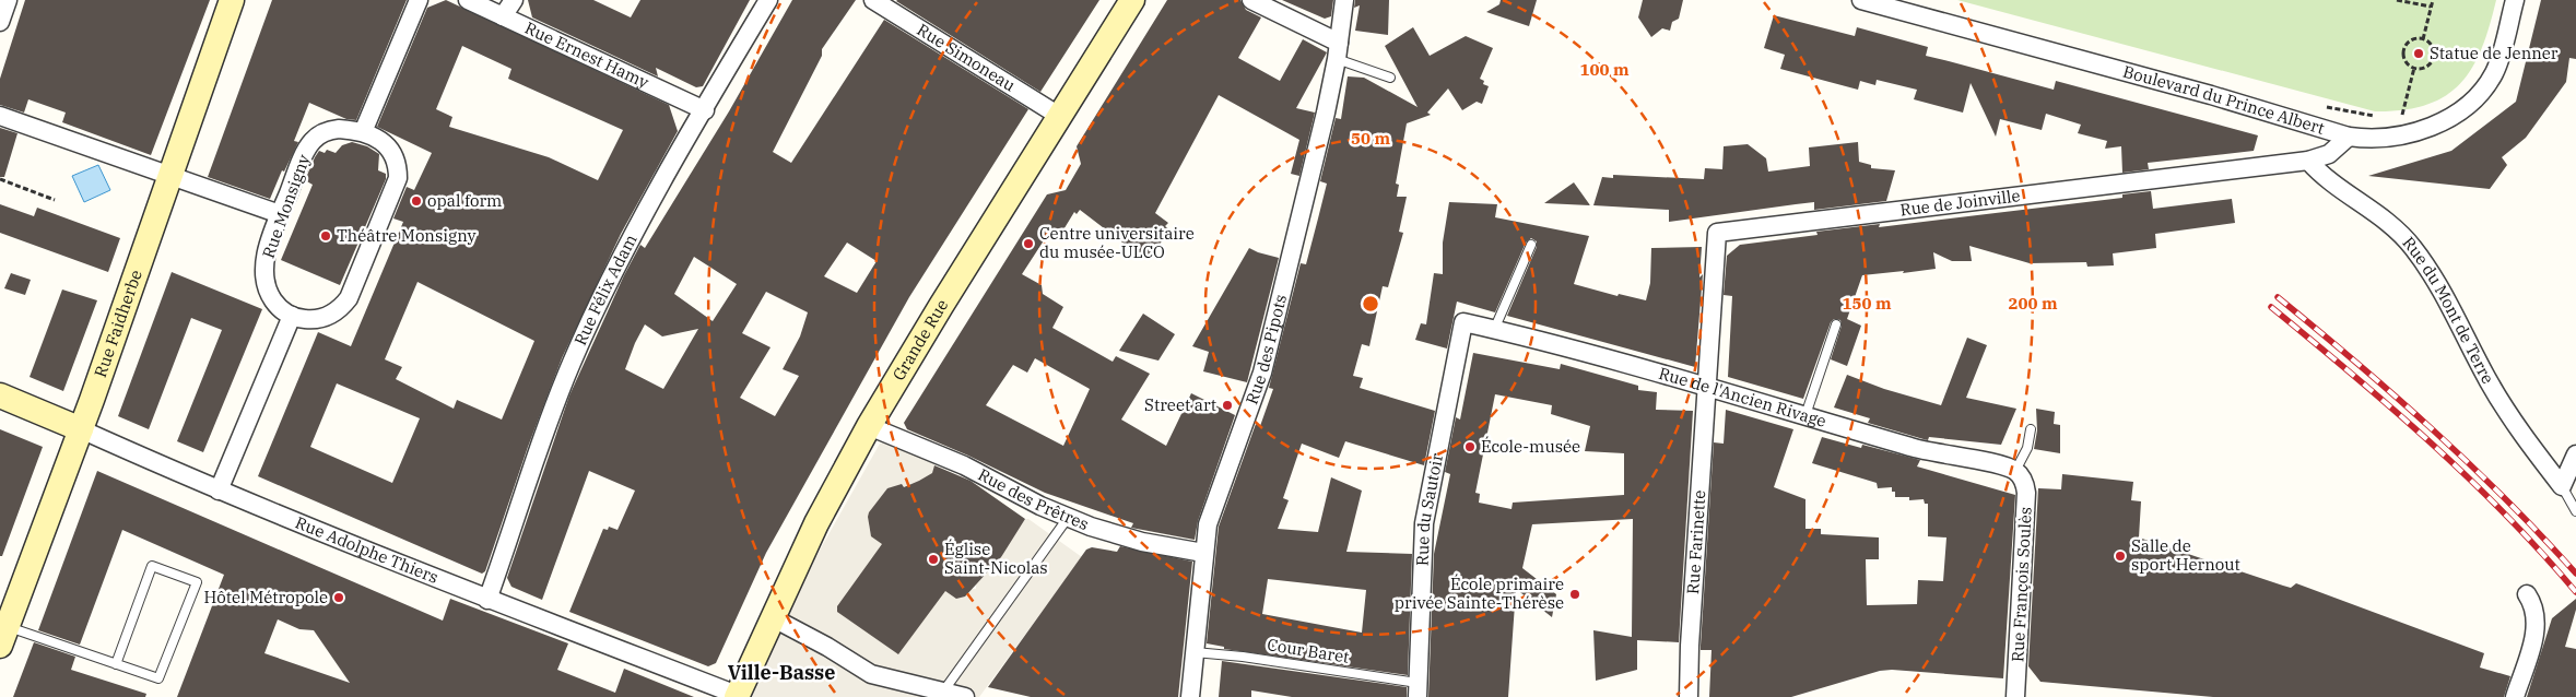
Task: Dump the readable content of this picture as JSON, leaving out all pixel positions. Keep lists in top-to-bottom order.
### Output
{
  "streets": {
    "main road": ["Rue Faidherbe", "Grande Rue", "Rue Adolphe Thiers"],
    "street": [
      "Rue Ernest Hamy",
      "Rue Simoneau",
      "Boulevard du Prince Albert",
      "Rue de Joinville",
      "Rue Monsigny",
      "Rue Félix Adam",
      "Rue du Mont de Terre",
      "Rue des Pipots",
      "Rue de l'Ancien Rivage",
      "Rue des Prêtres",
      "Rue du Sautoir",
      "Rue Farinette",
      "Rue François Soulès"
    ],
    "lane": ["Cour Baret"]
  },
  "crossings": [
    ["Rue Ernest Hamy", "Rue Félix Adam"],
    ["Rue Simoneau", "Grande Rue"],
    ["Boulevard du Prince Albert", "Rue de Joinville"],
    ["Rue de Joinville", "Rue du Mont de Terre"],
    ["Rue de Joinville", "Rue de l'Ancien Rivage"],
    ["Rue de Joinville", "Rue Farinette"],
    ["Rue Félix Adam", "Rue Adolphe Thiers"],
    ["Rue Faidherbe", "Rue Adolphe Thiers"],
    ["Grande Rue", "Rue des Prêtres"],
    ["Grande Rue", "Rue Adolphe Thiers"],
    ["Rue des Pipots", "Rue des Prêtres"],
    ["Rue des Pipots", "Cour Baret"],
    ["Rue de l'Ancien Rivage", "Rue du Sautoir"],
    ["Rue de l'Ancien Rivage", "Rue Farinette"],
    ["Rue de l'Ancien Rivage", "Rue François Soulès"],
    ["Rue du Sautoir", "Cour Baret"]
  ],
  "districts": ["Ville-Basse"],
  "places": [
    "Statue de Jenner",
    "opal form",
    "Théâtre Monsigny",
    "Centre universitaire du musée-ULCO",
    "Street art",
    "École-musée",
    "Salle de sport Hernout",
    "Église Saint-Nicolas",
    "École primaire privée Sainte-Thérèse",
    "Hôtel Métropole"
  ],
  "rings": [
    "100 m",
    "50 m",
    "150 m",
    "200 m"
  ]
}
